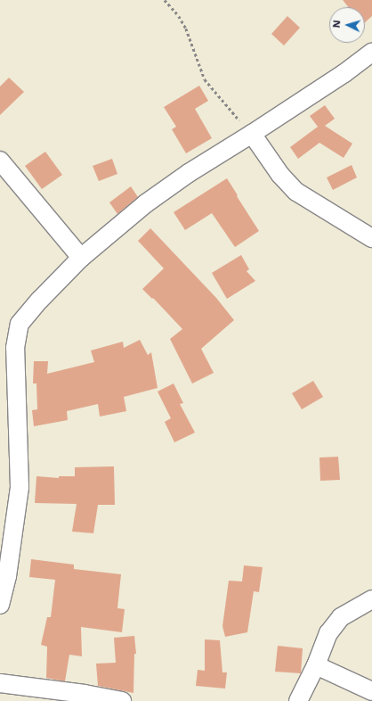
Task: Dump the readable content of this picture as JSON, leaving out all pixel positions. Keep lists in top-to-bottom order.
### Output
{
  "north": "left"
}
